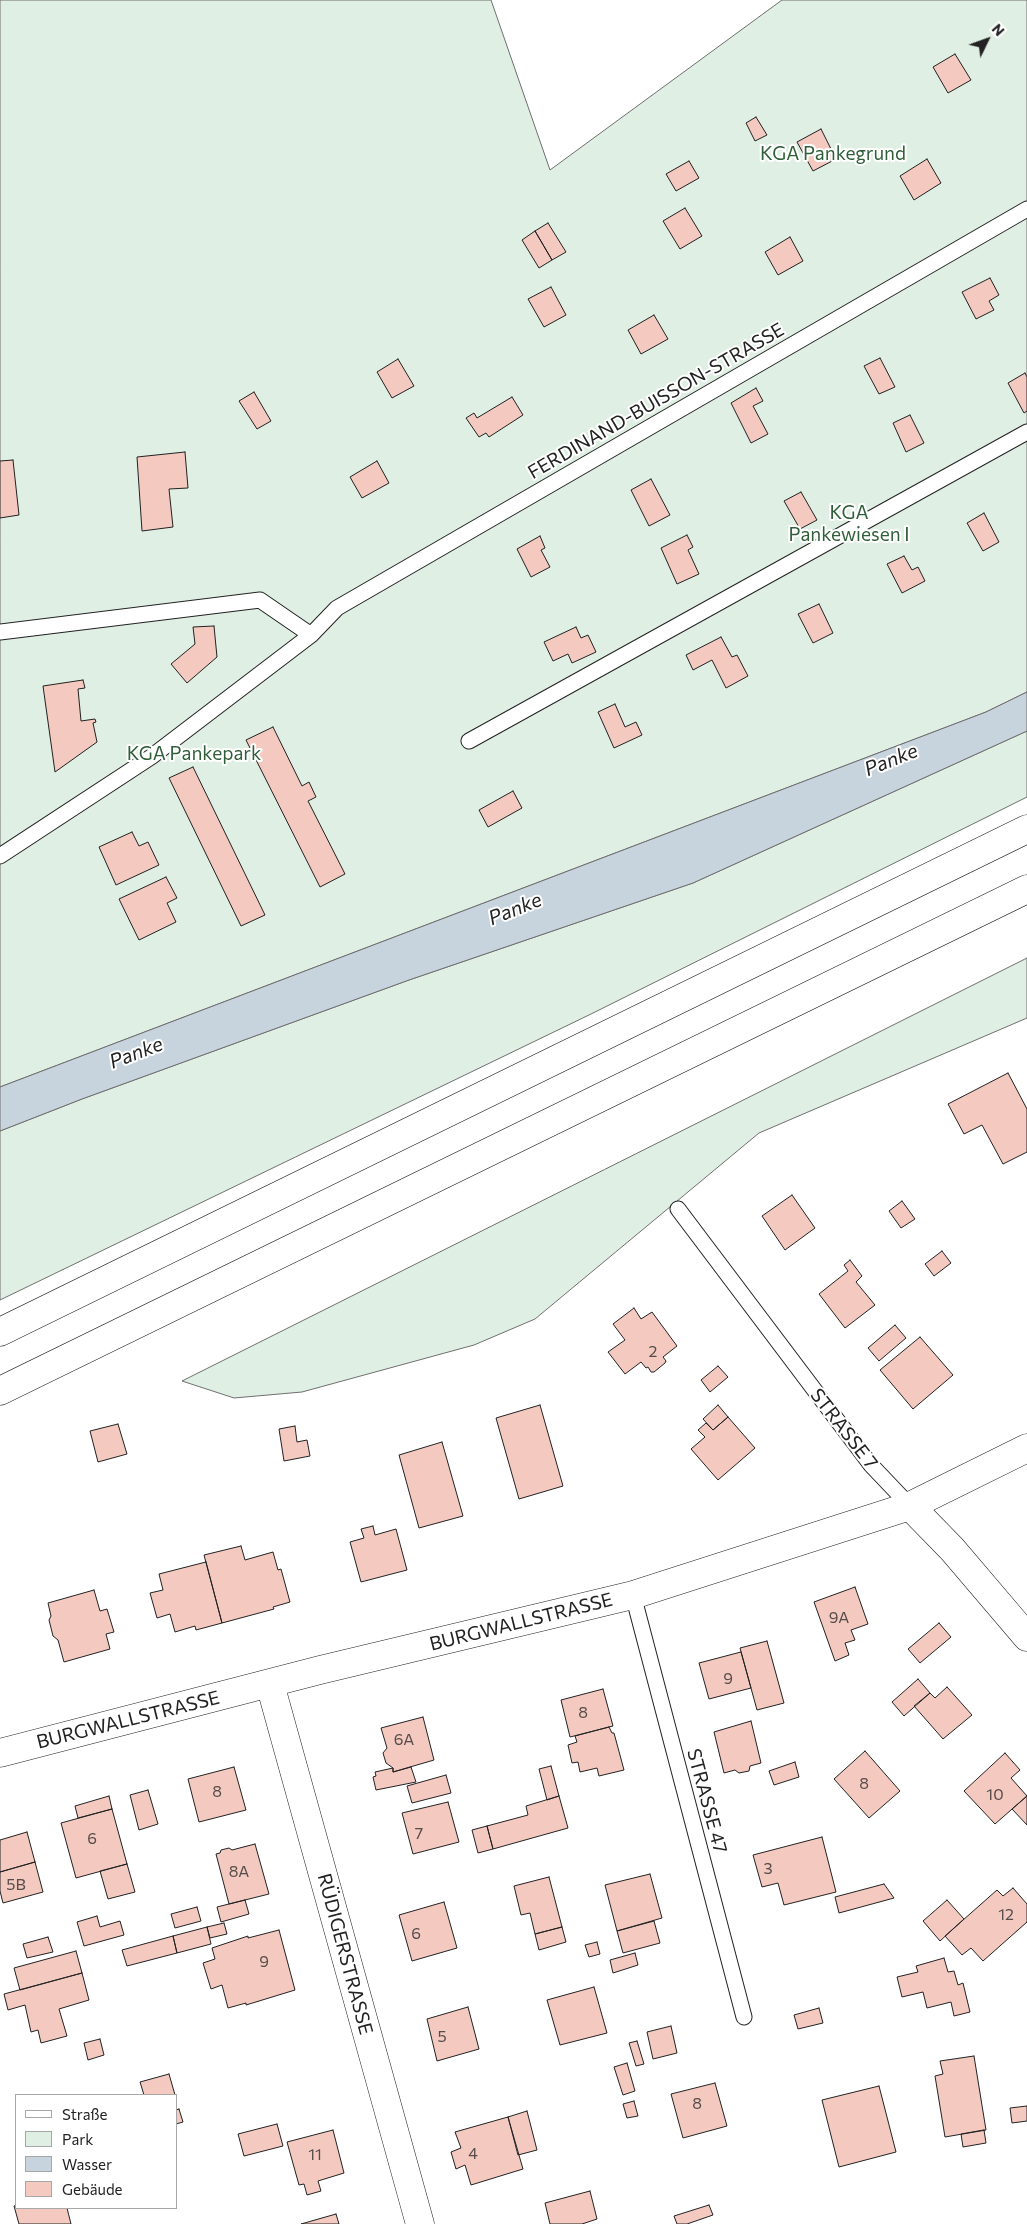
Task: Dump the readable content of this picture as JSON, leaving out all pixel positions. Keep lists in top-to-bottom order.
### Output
{
  "streets": {
    "main road": ["STRASSE 7", "BURGWALLSTRASSE", "RÜDIGERSTRASSE"],
    "lane": ["FERDINAND-BUISSON-STRASSE", "STRASSE 47"]
  },
  "crossings": [
    ["STRASSE 7", "BURGWALLSTRASSE"],
    ["BURGWALLSTRASSE", "STRASSE 47"],
    ["BURGWALLSTRASSE", "RÜDIGERSTRASSE"]
  ],
  "water": ["Panke"],
  "parks": ["KGA Pankegrund", "KGA Pankewiesen I", "KGA Pankepark"],
  "house_numbers": [
    "2",
    "9A",
    "9",
    "8",
    "6A",
    "8",
    "8",
    "10",
    "7",
    "6",
    "3",
    "8A",
    "5B",
    "12",
    "6",
    "9",
    "5",
    "8",
    "4",
    "11"
  ],
  "legend": [
    "Straße",
    "Park",
    "Wasser",
    "Gebäude"
  ],
  "north": "top right"
}
